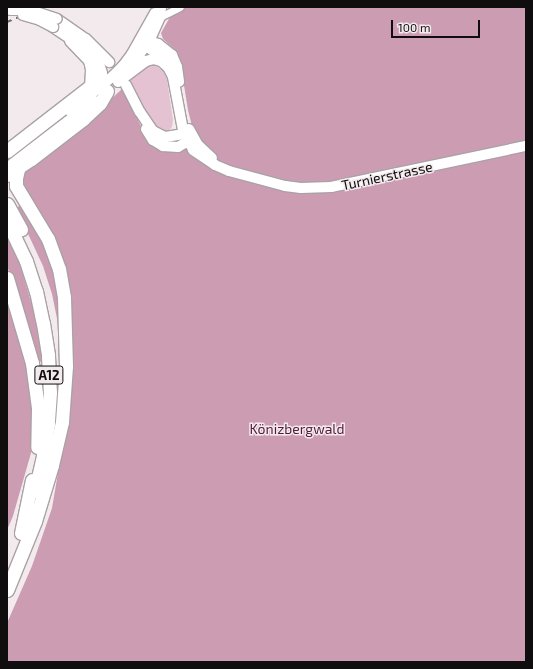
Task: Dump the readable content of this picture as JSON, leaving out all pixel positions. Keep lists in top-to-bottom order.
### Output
{
  "streets": {
    "highway": ["A12"],
    "main road": ["Turnierstrasse"]
  },
  "parks": ["Könizbergwald"],
  "scale_bar": "100 m"
}
